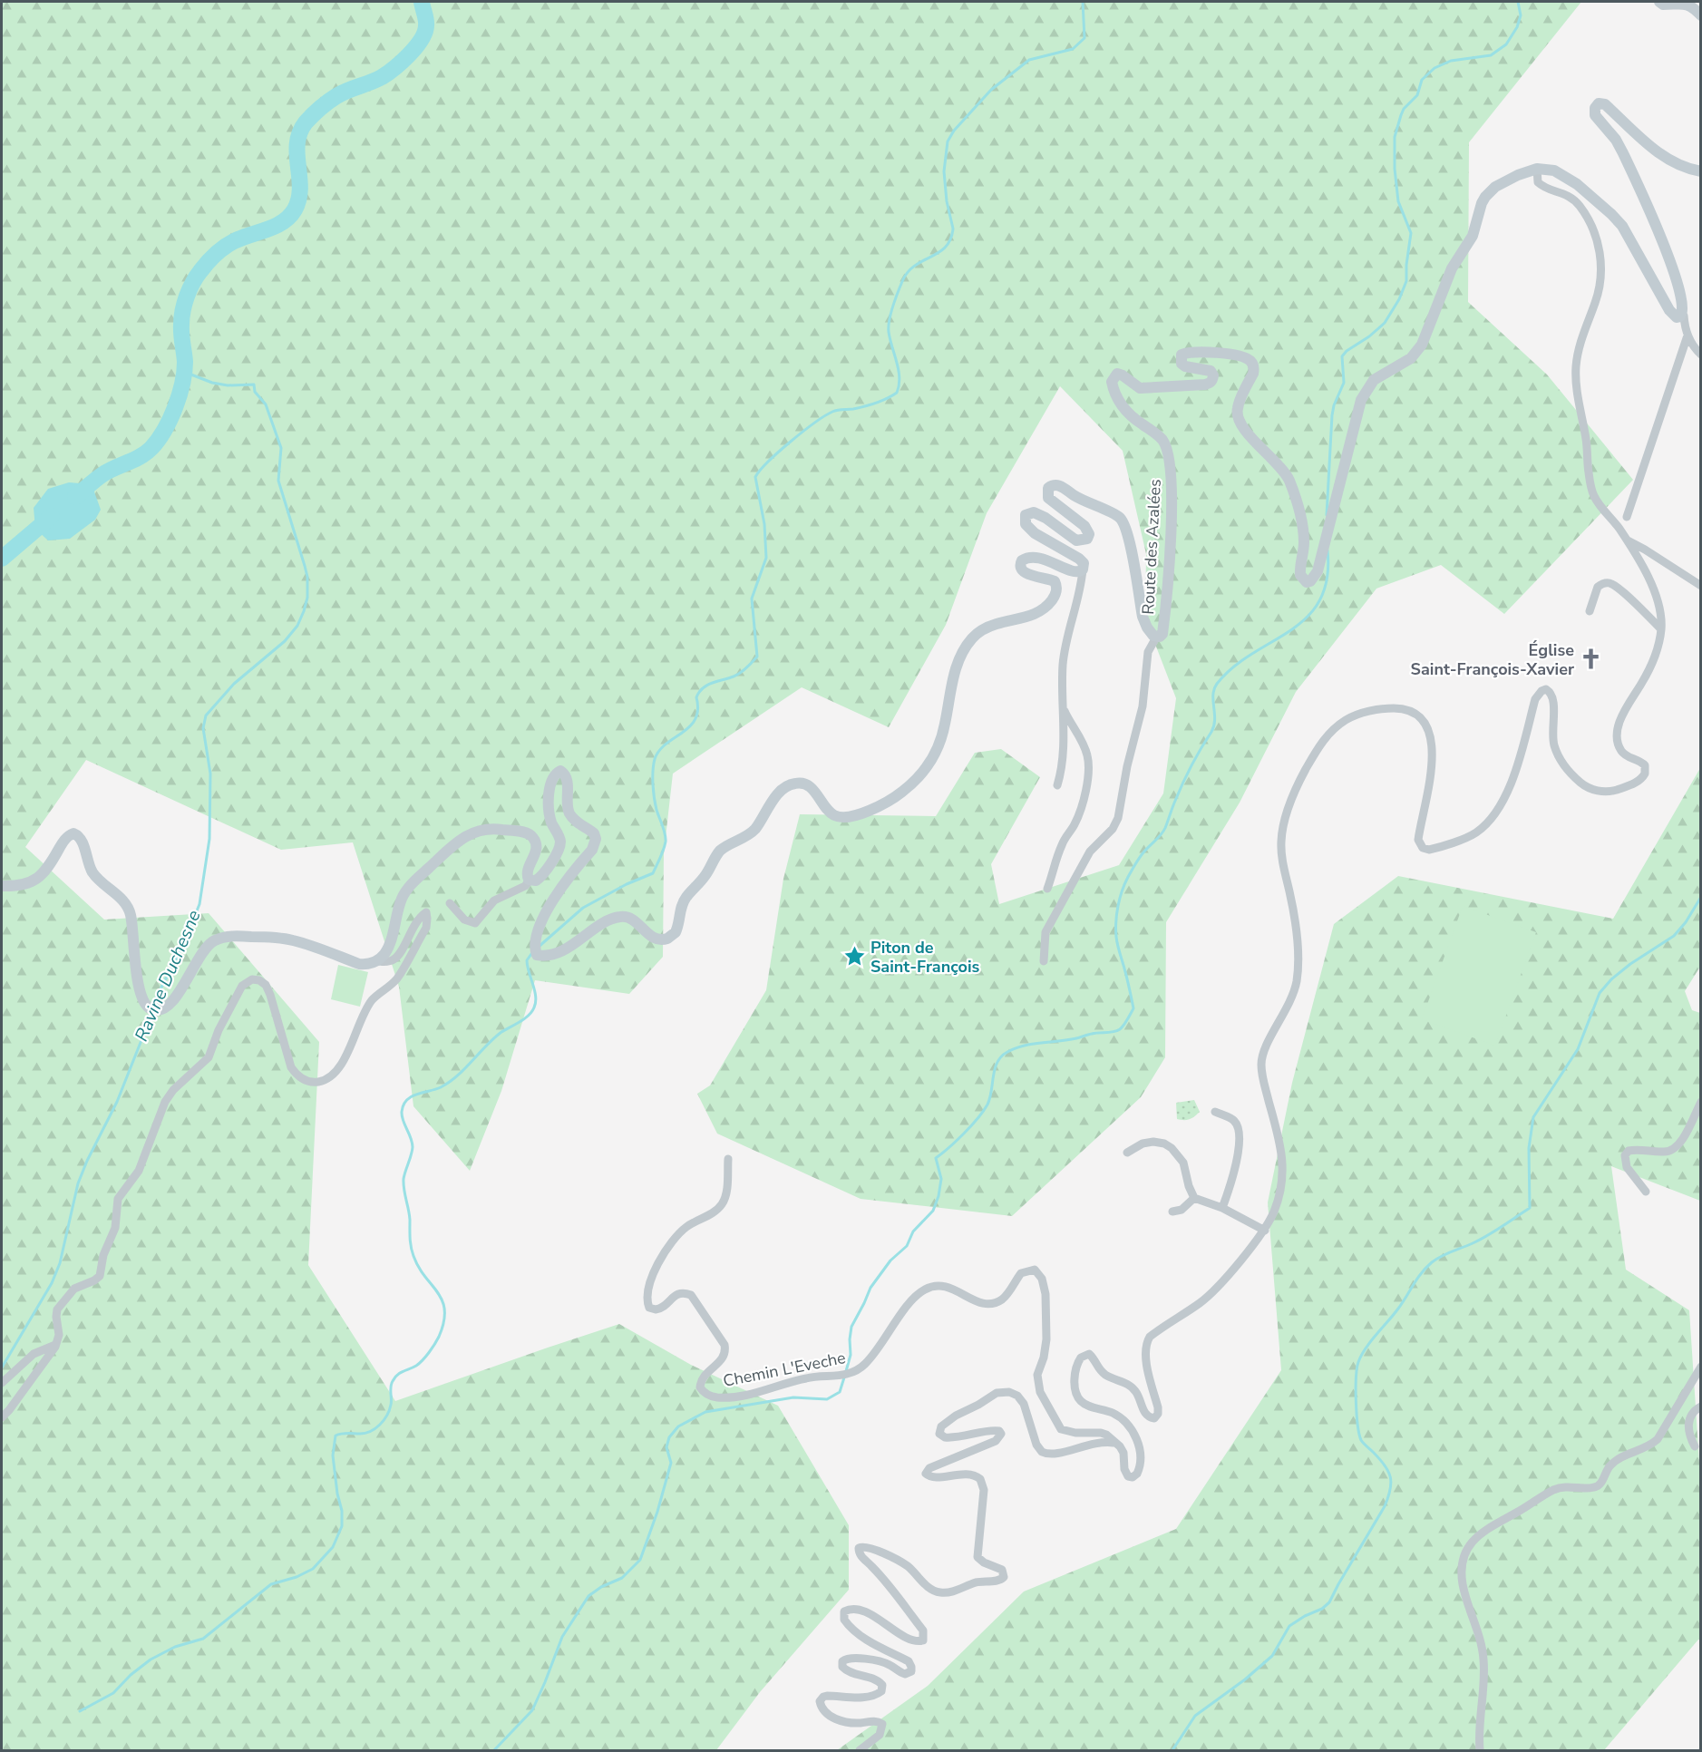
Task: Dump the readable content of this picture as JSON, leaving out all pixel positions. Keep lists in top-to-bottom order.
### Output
{
  "streets": {
    "main road": ["Route des Azalées"],
    "street": ["Chemin L'Eveche"]
  },
  "water": ["Ravine Duchesne"],
  "places": {
    "church": ["Église Saint-François-Xavier"],
    "place": ["Piton de Saint-François"]
  }
}
